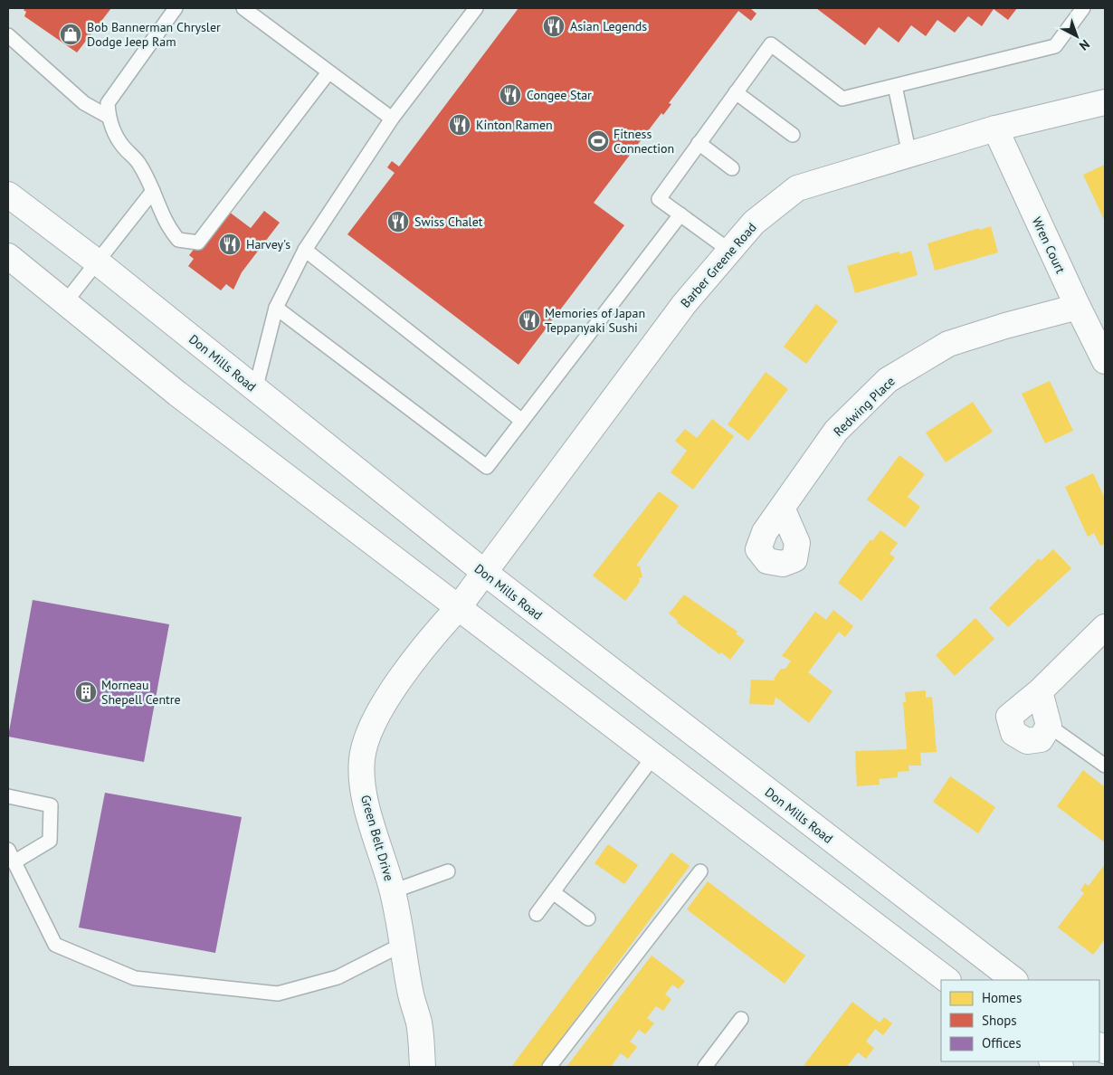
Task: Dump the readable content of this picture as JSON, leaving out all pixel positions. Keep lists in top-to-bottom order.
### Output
{
  "streets": {
    "main road": [
      "Wren Court",
      "Barber Greene Road",
      "Don Mills Road",
      "Redwing Place",
      "Green Belt Drive"
    ]
  },
  "crossings": [
    ["Wren Court", "Barber Greene Road"],
    ["Wren Court", "Redwing Place"],
    ["Barber Greene Road", "Don Mills Road"],
    ["Barber Greene Road", "Green Belt Drive"]
  ],
  "places": {
    "restaurant": [
      "Asian Legends",
      "Congee Star",
      "Kinton Ramen",
      "Swiss Chalet",
      "Harvey's",
      "Memories of Japan Teppanyaki Sushi"
    ],
    "shop": ["Bob Bannerman Chrysler Dodge Jeep Ram"],
    "sports": ["Fitness Connection"],
    "building": ["Morneau Shepell Centre"]
  },
  "legend": ["Homes", "Shops", "Offices"],
  "north": "bottom right"
}
